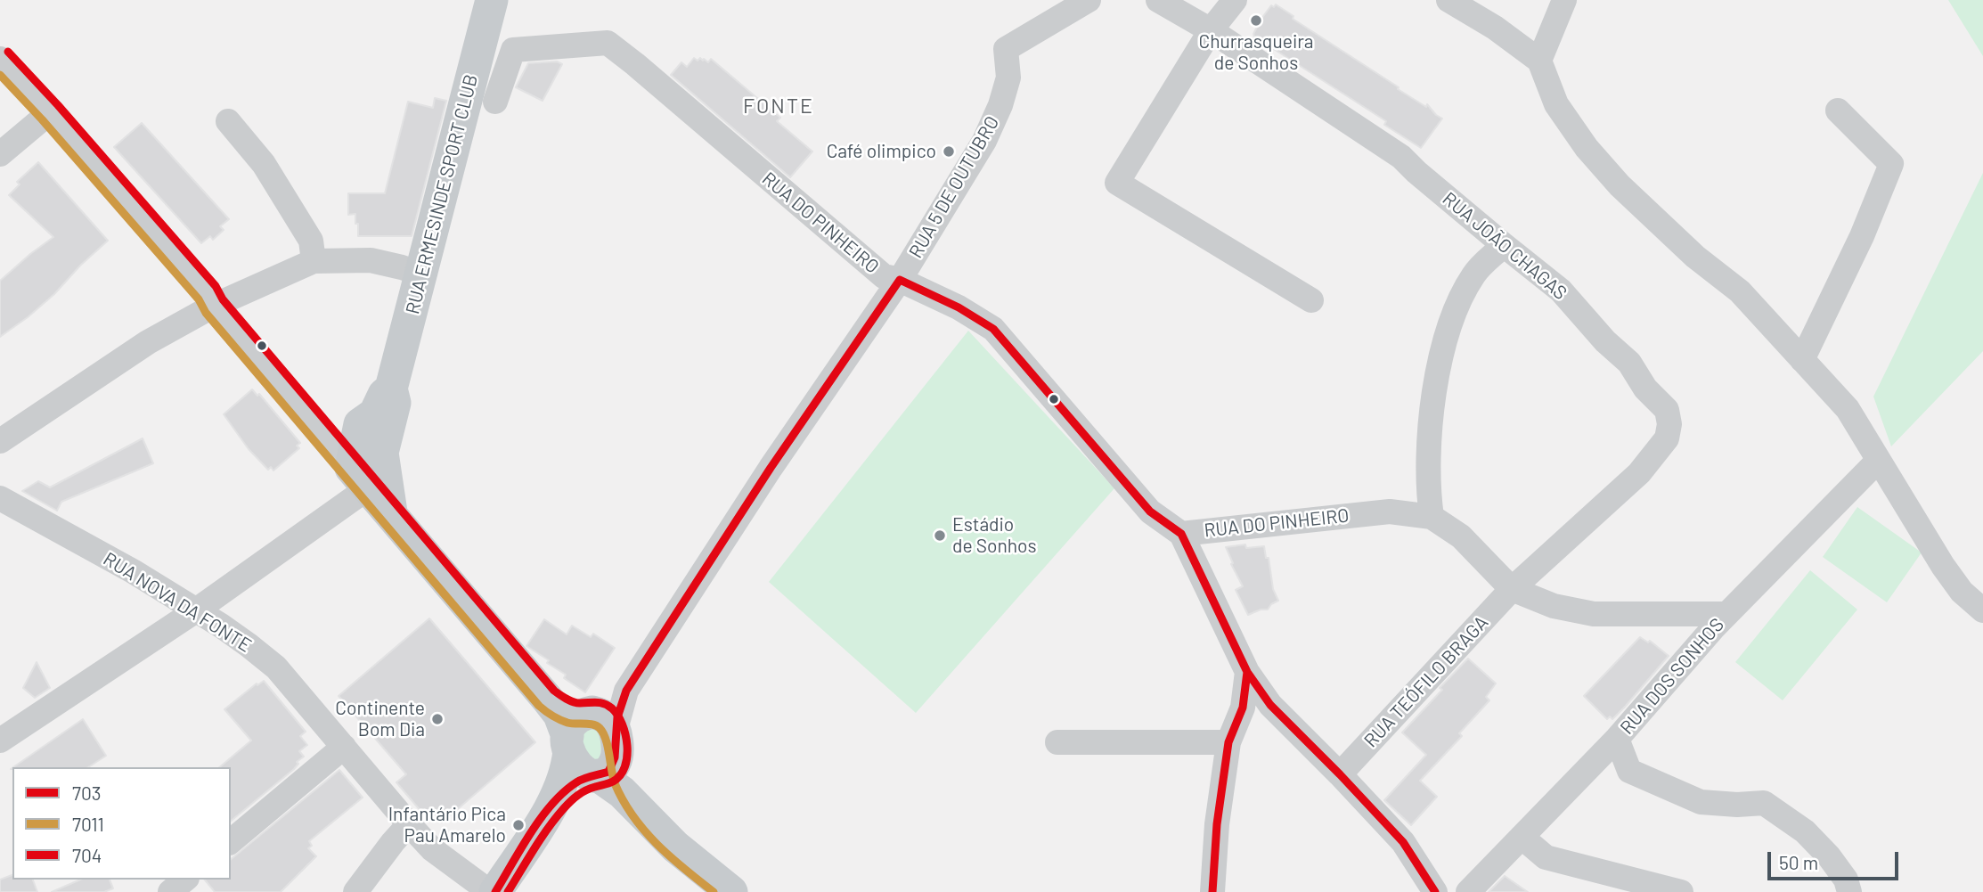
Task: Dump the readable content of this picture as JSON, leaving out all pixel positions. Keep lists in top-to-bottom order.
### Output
{
  "streets": {
    "main road": ["RUA ERMESINDE SPORT CLUB"],
    "street": [
      "RUA 5 DE OUTUBRO",
      "RUA DO PINHEIRO",
      "RUA JOÃO CHAGAS",
      "RUA NOVA DA FONTE",
      "RUA DOS SONHOS",
      "RUA TEÓFILO BRAGA"
    ]
  },
  "crossings": [
    ["RUA 5 DE OUTUBRO", "RUA DO PINHEIRO"],
    ["RUA DO PINHEIRO", "RUA JOÃO CHAGAS"],
    ["RUA DO PINHEIRO", "RUA DOS SONHOS"],
    ["RUA DO PINHEIRO", "RUA TEÓFILO BRAGA"],
    ["RUA JOÃO CHAGAS", "RUA TEÓFILO BRAGA"]
  ],
  "districts": ["FONTE"],
  "places": [
    "Churrasqueira de Sonhos",
    "Café olimpico",
    "Estádio de Sonhos",
    "Continente Bom Dia",
    "Infantário Pica Pau Amarelo"
  ],
  "lines": ["transit line 704", "transit line 7011", "transit line 703"],
  "legend": ["703", "7011", "704"],
  "scale_bar": "50 m"
}
